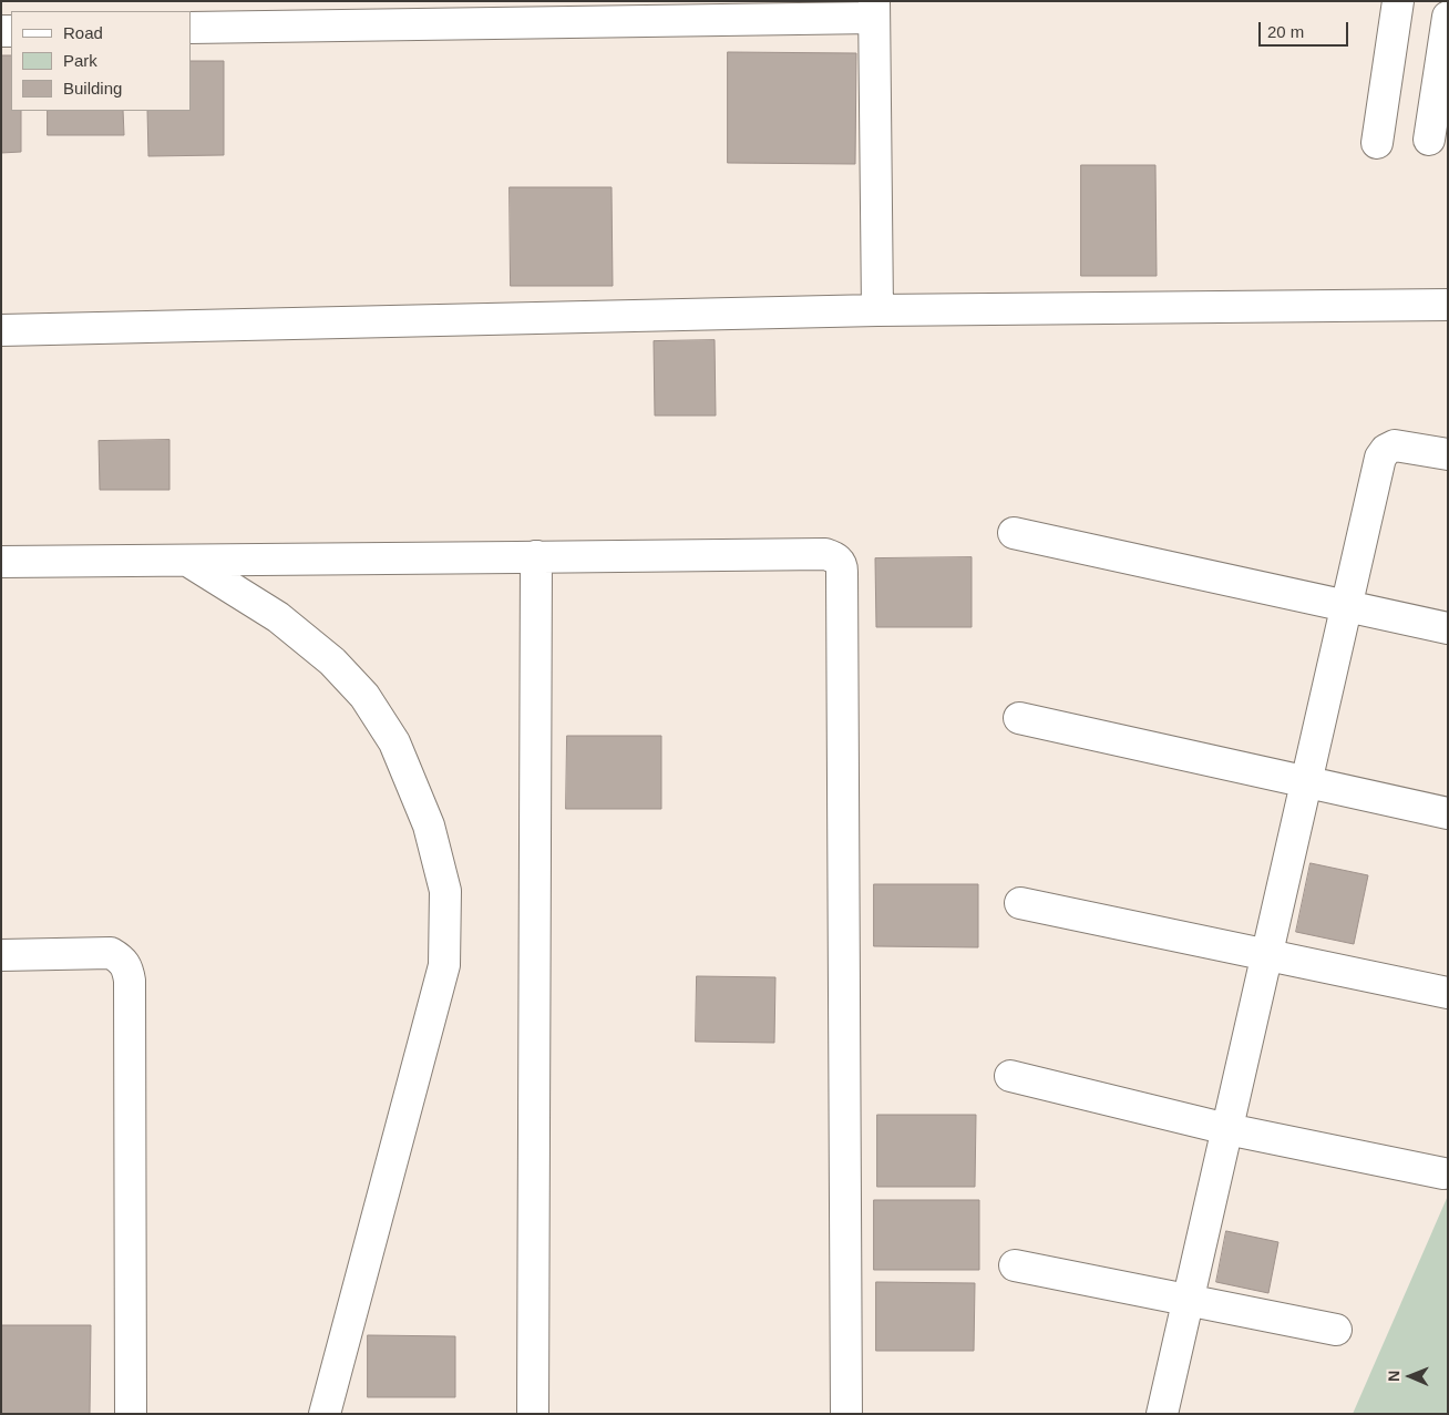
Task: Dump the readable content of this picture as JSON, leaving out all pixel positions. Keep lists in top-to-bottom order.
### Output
{
  "legend": ["Road", "Park", "Building"],
  "scale_bar": "20 m",
  "north": "left"
}
